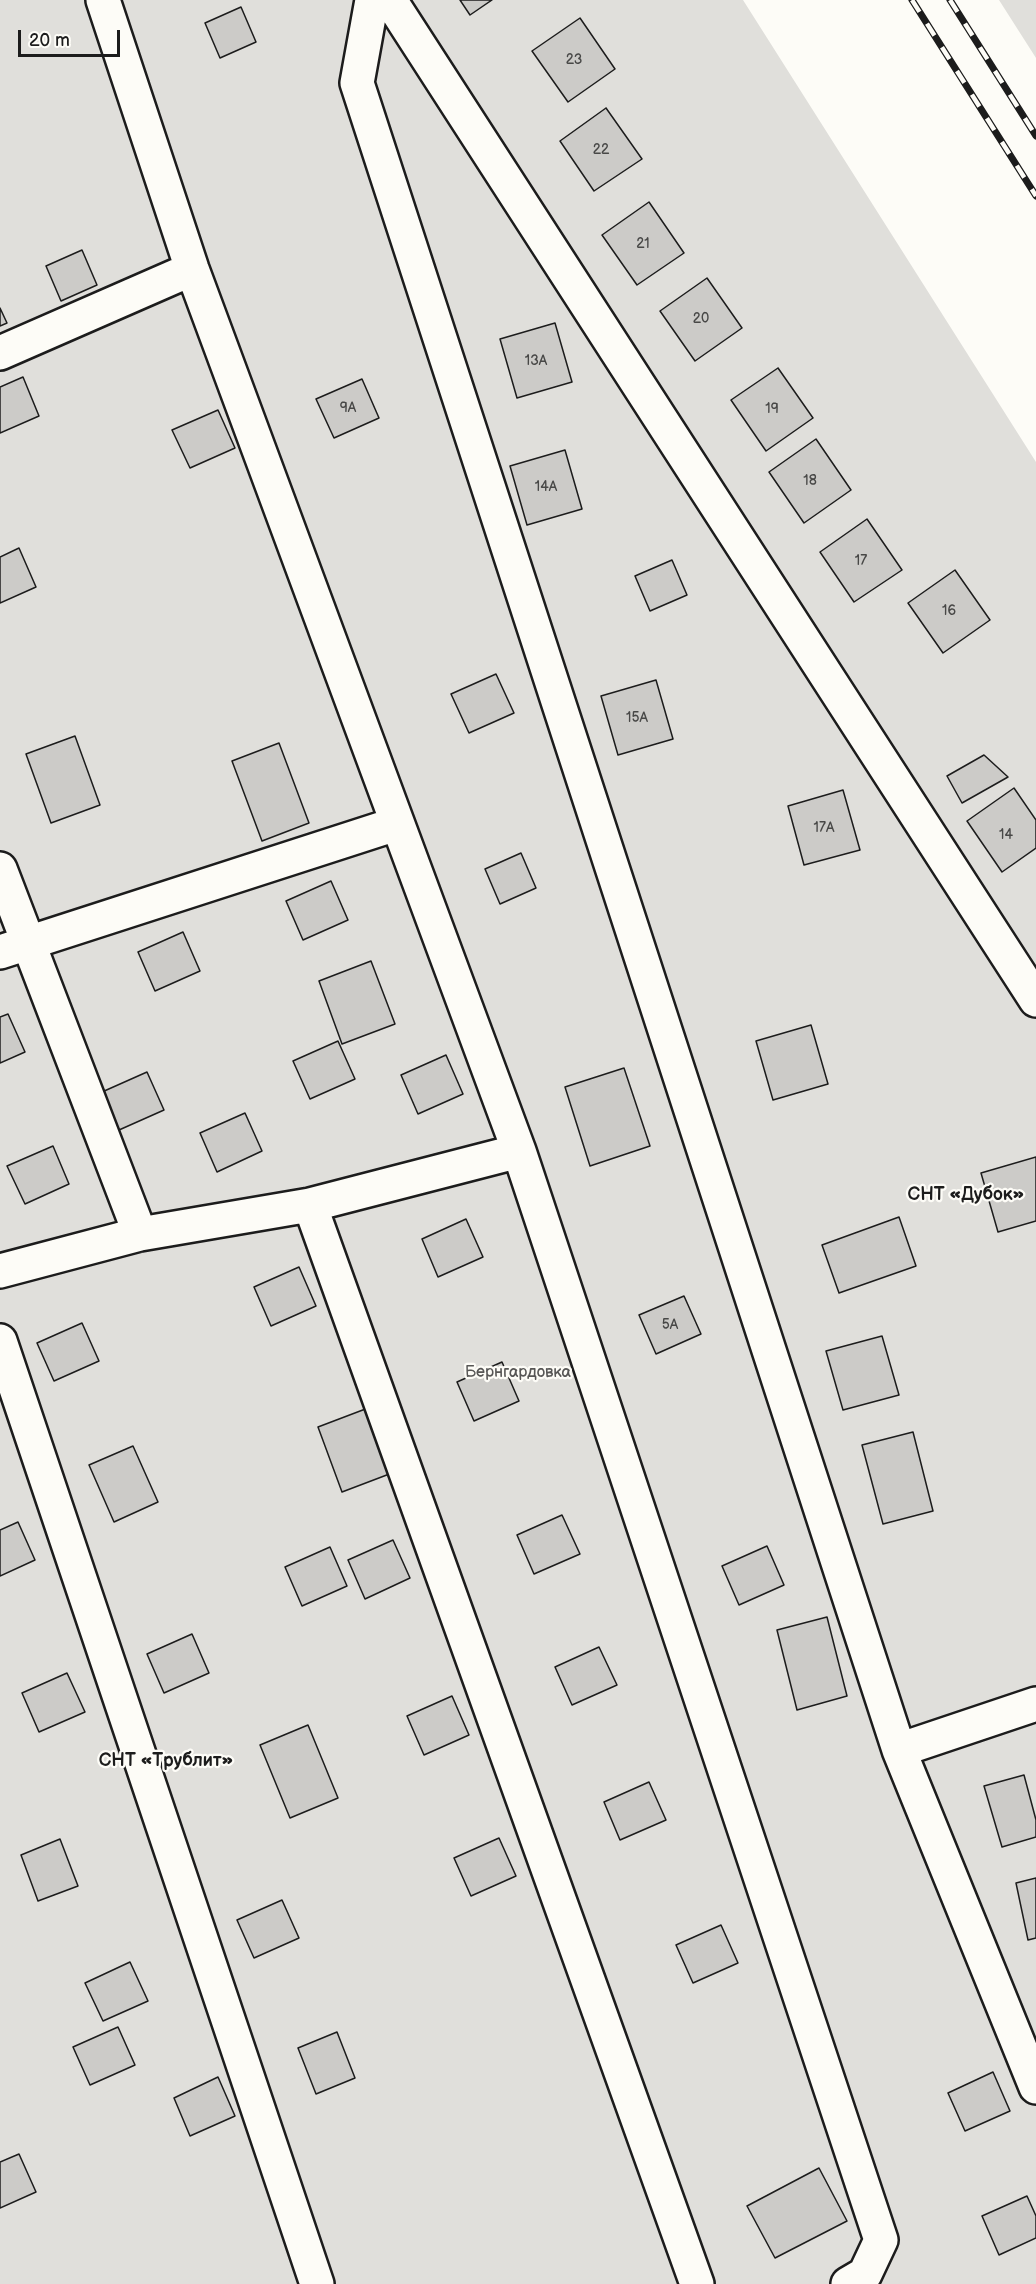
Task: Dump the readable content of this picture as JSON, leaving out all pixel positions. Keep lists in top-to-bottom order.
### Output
{
  "districts": ["СНТ «Дубок»", "СНТ «Трублит»"],
  "parks": ["Бернгардовка"],
  "house_numbers": [
    "23",
    "22",
    "21",
    "20",
    "13А",
    "9А",
    "19",
    "18",
    "14А",
    "17",
    "16",
    "15А",
    "17А",
    "14",
    "5А"
  ],
  "scale_bar": "20 m"
}
